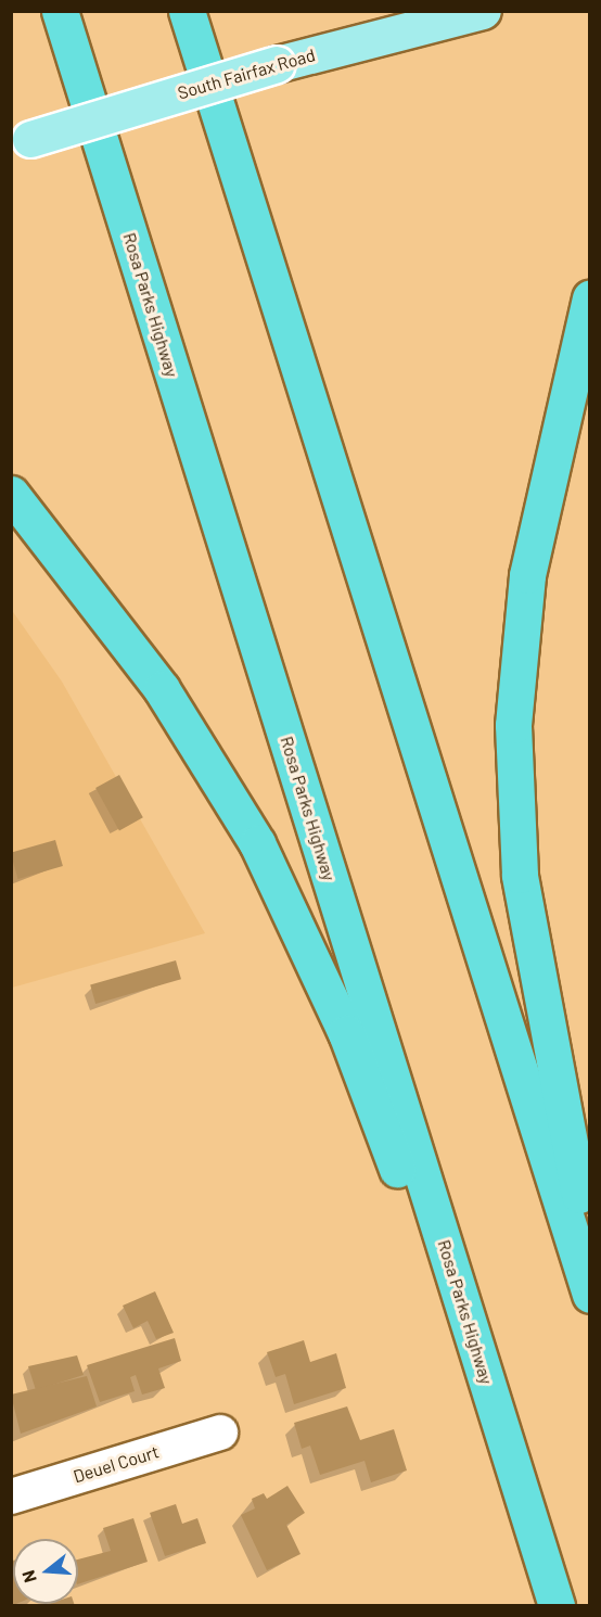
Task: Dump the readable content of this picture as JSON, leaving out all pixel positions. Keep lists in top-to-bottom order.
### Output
{
  "streets": {
    "highway": ["Rosa Parks Highway"],
    "main road": ["South Fairfax Road"],
    "street": ["Deuel Court"]
  },
  "north": "left"
}
